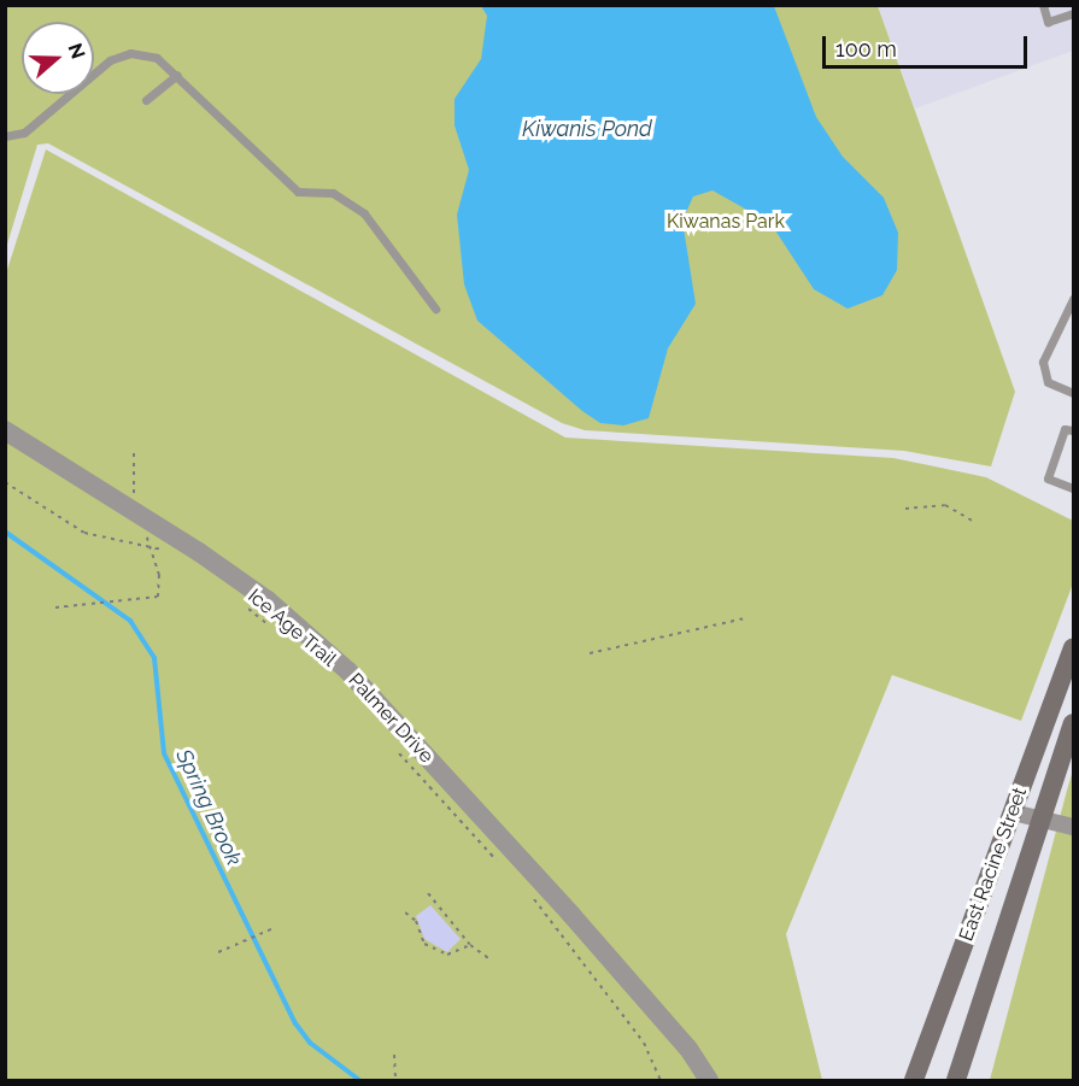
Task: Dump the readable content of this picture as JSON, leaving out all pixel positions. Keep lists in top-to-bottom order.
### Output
{
  "streets": {
    "main road": ["East Racine Street"],
    "street": ["Palmer Drive"],
    "path": ["Ice Age Trail"]
  },
  "water": ["Kiwanis Pond", "Spring Brook"],
  "parks": ["Kiwanas Park"],
  "scale_bar": "100 m",
  "north": "right"
}
